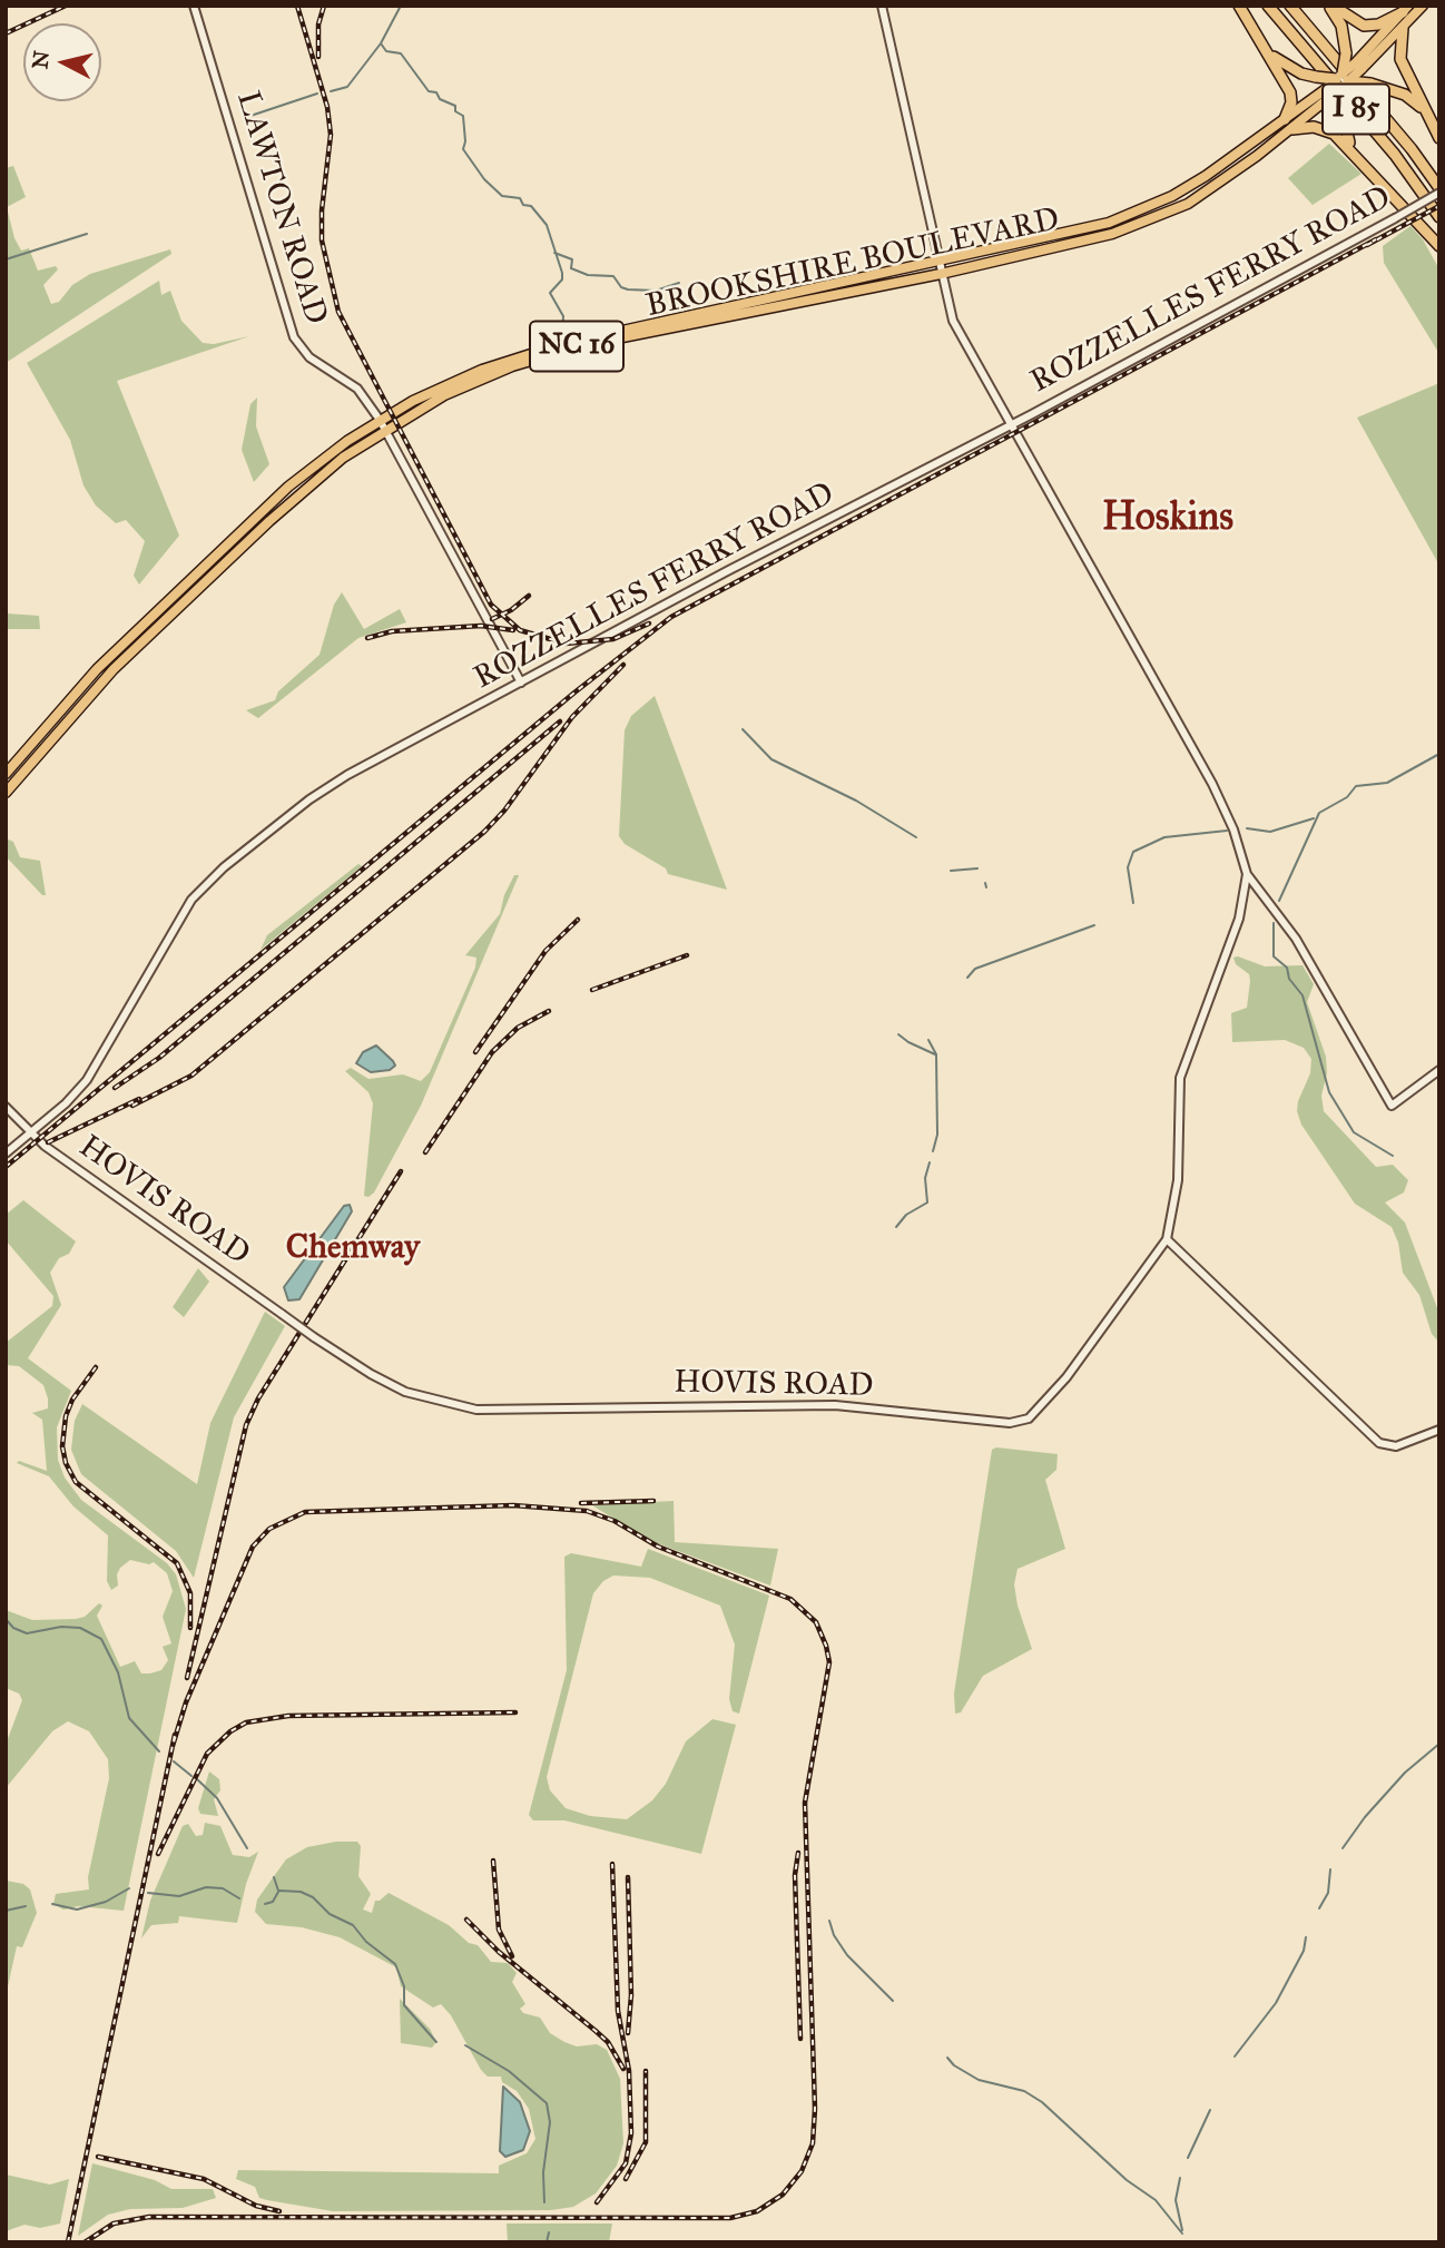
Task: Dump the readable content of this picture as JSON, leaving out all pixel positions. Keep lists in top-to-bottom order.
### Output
{
  "streets": {
    "highway": ["I 85", "BROOKSHIRE BOULEVARD", "NC 16"],
    "street": ["LAWTON ROAD", "ROZZELLES FERRY ROAD", "HOVIS ROAD"]
  },
  "crossings": [
    ["I 85", "ROZZELLES FERRY ROAD"],
    ["LAWTON ROAD", "BROOKSHIRE BOULEVARD"],
    ["LAWTON ROAD", "ROZZELLES FERRY ROAD"],
    ["ROZZELLES FERRY ROAD", "HOVIS ROAD"]
  ],
  "districts": ["Hoskins", "Chemway"],
  "north": "left"
}
